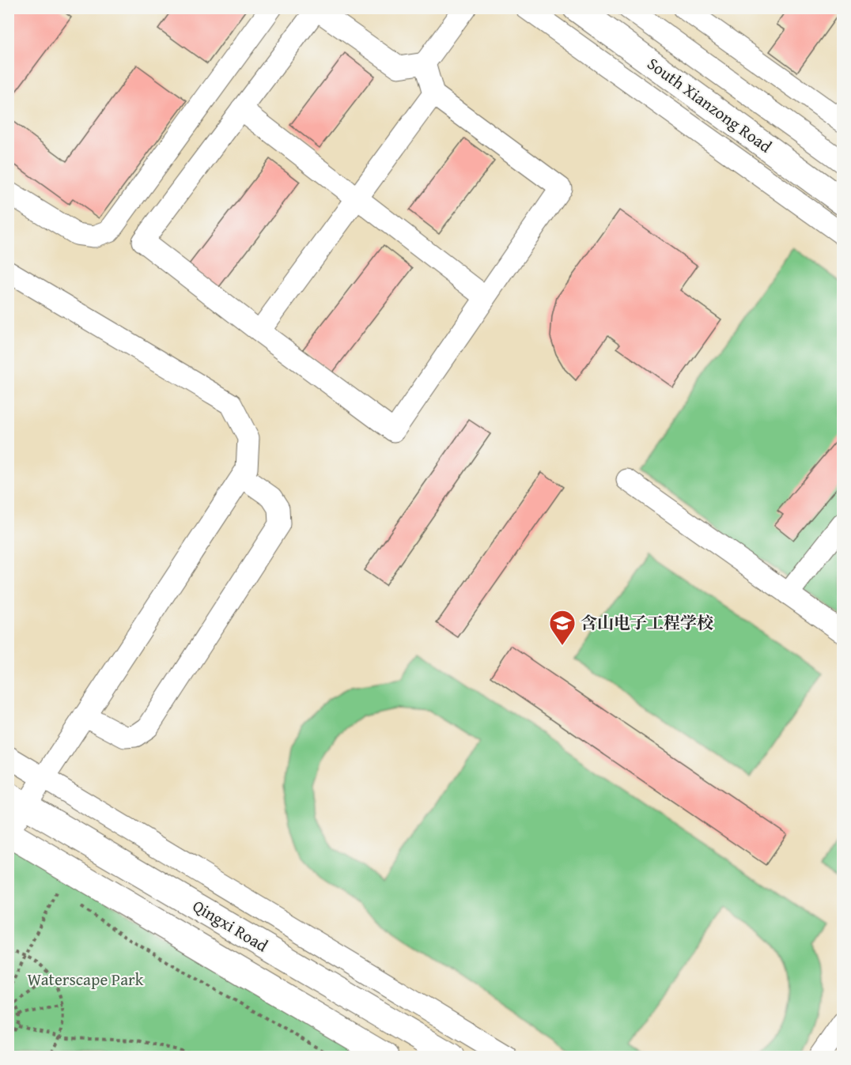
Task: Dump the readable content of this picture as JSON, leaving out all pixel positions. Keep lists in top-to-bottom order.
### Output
{
  "streets": {
    "main road": ["South Xianzong Road", "Qingxi Road"]
  },
  "parks": ["Waterscape Park"],
  "places": {
    "school or university": ["含山电子工程学校"]
  }
}
